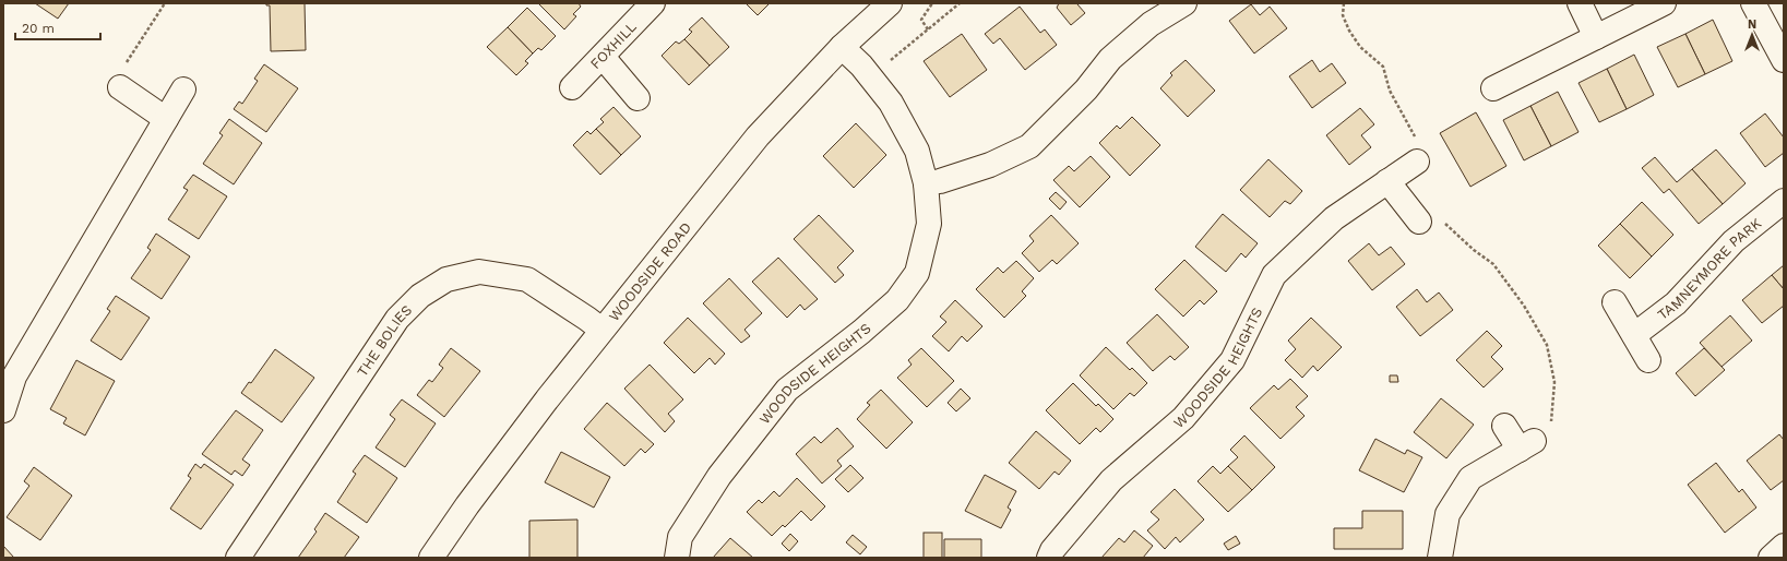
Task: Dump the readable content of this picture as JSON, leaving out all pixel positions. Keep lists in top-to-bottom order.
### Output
{
  "streets": {
    "street": [
      "FOXHILL",
      "TAMNEYMORE PARK",
      "WOODSIDE ROAD",
      "THE BOLIES",
      "WOODSIDE HEIGHTS"
    ]
  },
  "crossings": [
    ["WOODSIDE ROAD", "THE BOLIES"],
    ["WOODSIDE ROAD", "WOODSIDE HEIGHTS"]
  ],
  "scale_bar": "20 m",
  "north": "top"
}
